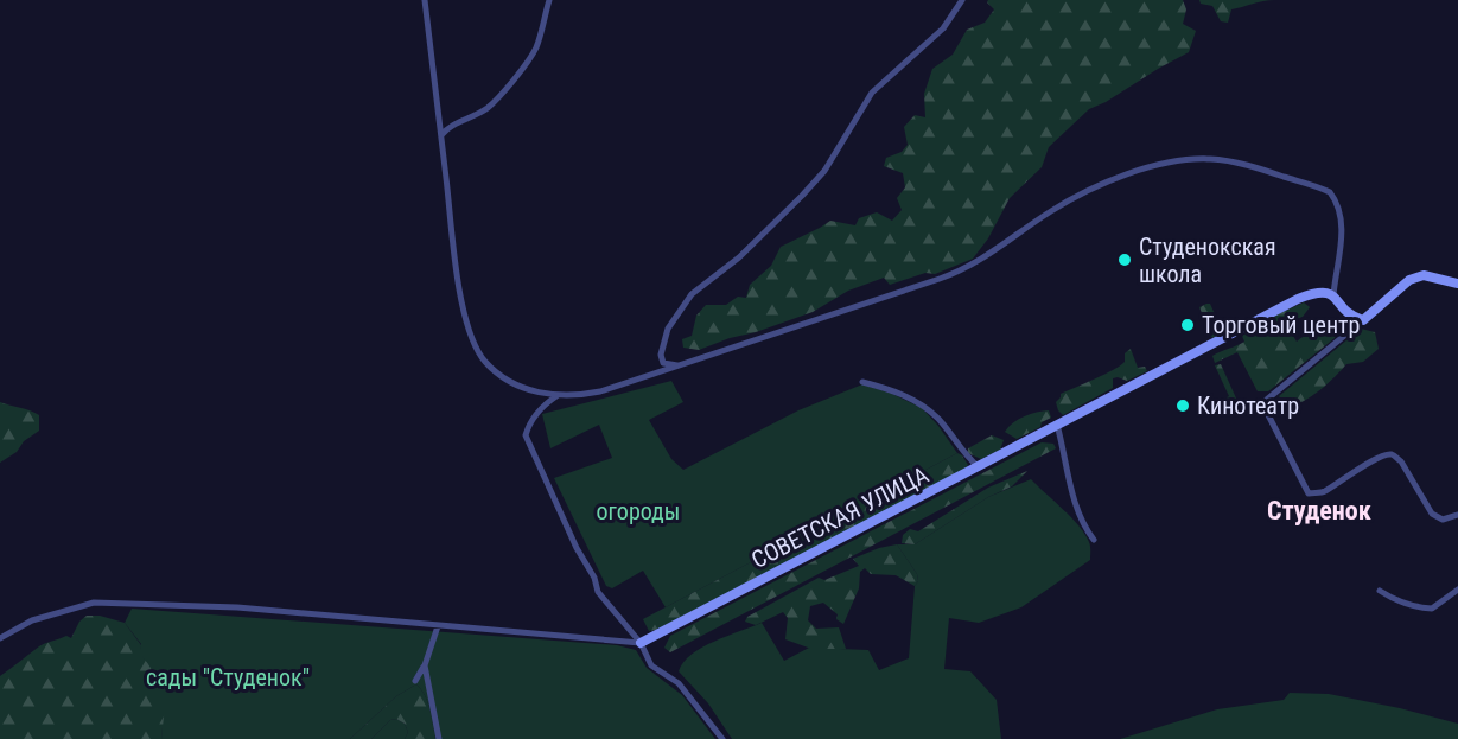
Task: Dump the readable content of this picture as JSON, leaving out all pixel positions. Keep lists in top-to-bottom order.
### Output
{
  "streets": {
    "street": ["СОВЕТСКАЯ УЛИЦА"]
  },
  "districts": ["Студенок"],
  "parks": ["огороды", "сады \"Студенок\""],
  "places": ["Студенокская школа", "Торговый центр", "Кинотеатр"]
}
